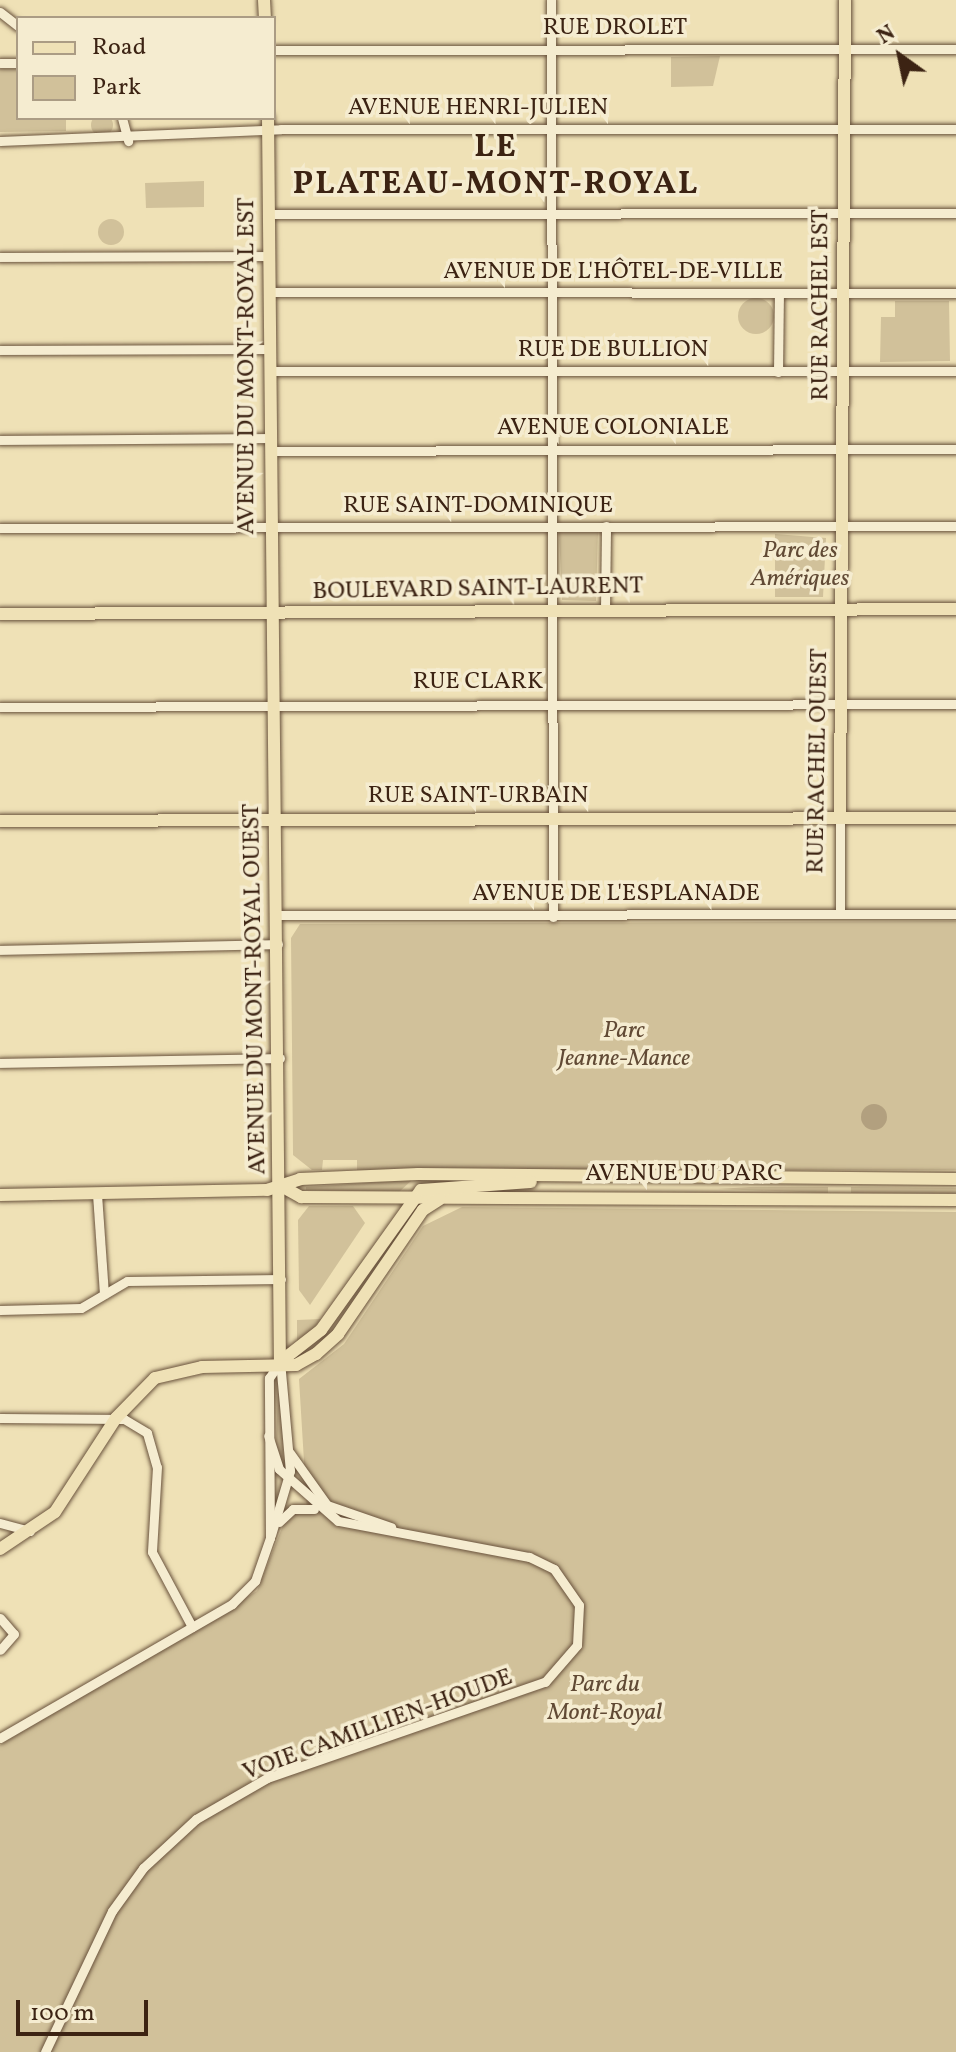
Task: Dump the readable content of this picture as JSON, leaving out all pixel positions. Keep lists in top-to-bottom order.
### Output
{
  "streets": {
    "main road": [
      "RUE RACHEL EST",
      "AVENUE DU MONT-ROYAL EST",
      "BOULEVARD SAINT-LAURENT",
      "RUE RACHEL OUEST",
      "RUE SAINT-URBAIN",
      "AVENUE DU MONT-ROYAL OUEST",
      "AVENUE DU PARC"
    ],
    "street": [
      "RUE DROLET",
      "AVENUE HENRI-JULIEN",
      "AVENUE DE L'HÔTEL-DE-VILLE",
      "RUE DE BULLION",
      "AVENUE COLONIALE",
      "RUE SAINT-DOMINIQUE",
      "RUE CLARK",
      "AVENUE DE L'ESPLANADE",
      "VOIE CAMILLIEN-HOUDE"
    ]
  },
  "crossings": [
    ["RUE DROLET", "RUE RACHEL EST"],
    ["AVENUE HENRI-JULIEN", "RUE RACHEL EST"],
    ["AVENUE HENRI-JULIEN", "AVENUE DU MONT-ROYAL EST"],
    ["AVENUE DE L'HÔTEL-DE-VILLE", "RUE RACHEL EST"],
    ["AVENUE DE L'HÔTEL-DE-VILLE", "AVENUE DU MONT-ROYAL EST"],
    ["RUE RACHEL EST", "RUE DE BULLION"],
    ["RUE RACHEL EST", "AVENUE COLONIALE"],
    ["RUE RACHEL EST", "RUE SAINT-DOMINIQUE"],
    ["RUE RACHEL EST", "BOULEVARD SAINT-LAURENT"],
    ["RUE RACHEL EST", "RUE RACHEL OUEST"],
    ["RUE DE BULLION", "AVENUE DU MONT-ROYAL EST"],
    ["AVENUE DU MONT-ROYAL EST", "AVENUE COLONIALE"],
    ["AVENUE DU MONT-ROYAL EST", "RUE SAINT-DOMINIQUE"],
    ["AVENUE DU MONT-ROYAL EST", "BOULEVARD SAINT-LAURENT"],
    ["AVENUE DU MONT-ROYAL EST", "AVENUE DU MONT-ROYAL OUEST"],
    ["BOULEVARD SAINT-LAURENT", "RUE RACHEL OUEST"],
    ["BOULEVARD SAINT-LAURENT", "AVENUE DU MONT-ROYAL OUEST"],
    ["RUE CLARK", "RUE RACHEL OUEST"],
    ["RUE CLARK", "AVENUE DU MONT-ROYAL OUEST"],
    ["RUE RACHEL OUEST", "RUE SAINT-URBAIN"],
    ["RUE RACHEL OUEST", "AVENUE DE L'ESPLANADE"],
    ["RUE SAINT-URBAIN", "AVENUE DU MONT-ROYAL OUEST"],
    ["AVENUE DE L'ESPLANADE", "AVENUE DU MONT-ROYAL OUEST"],
    ["AVENUE DU MONT-ROYAL OUEST", "AVENUE DU PARC"]
  ],
  "districts": ["LE PLATEAU-MONT-ROYAL"],
  "parks": ["Parc des Amériques", "Parc Jeanne-Mance", "Parc du Mont-Royal"],
  "legend": ["Road", "Park"],
  "scale_bar": "100 m",
  "north": "top left"
}
